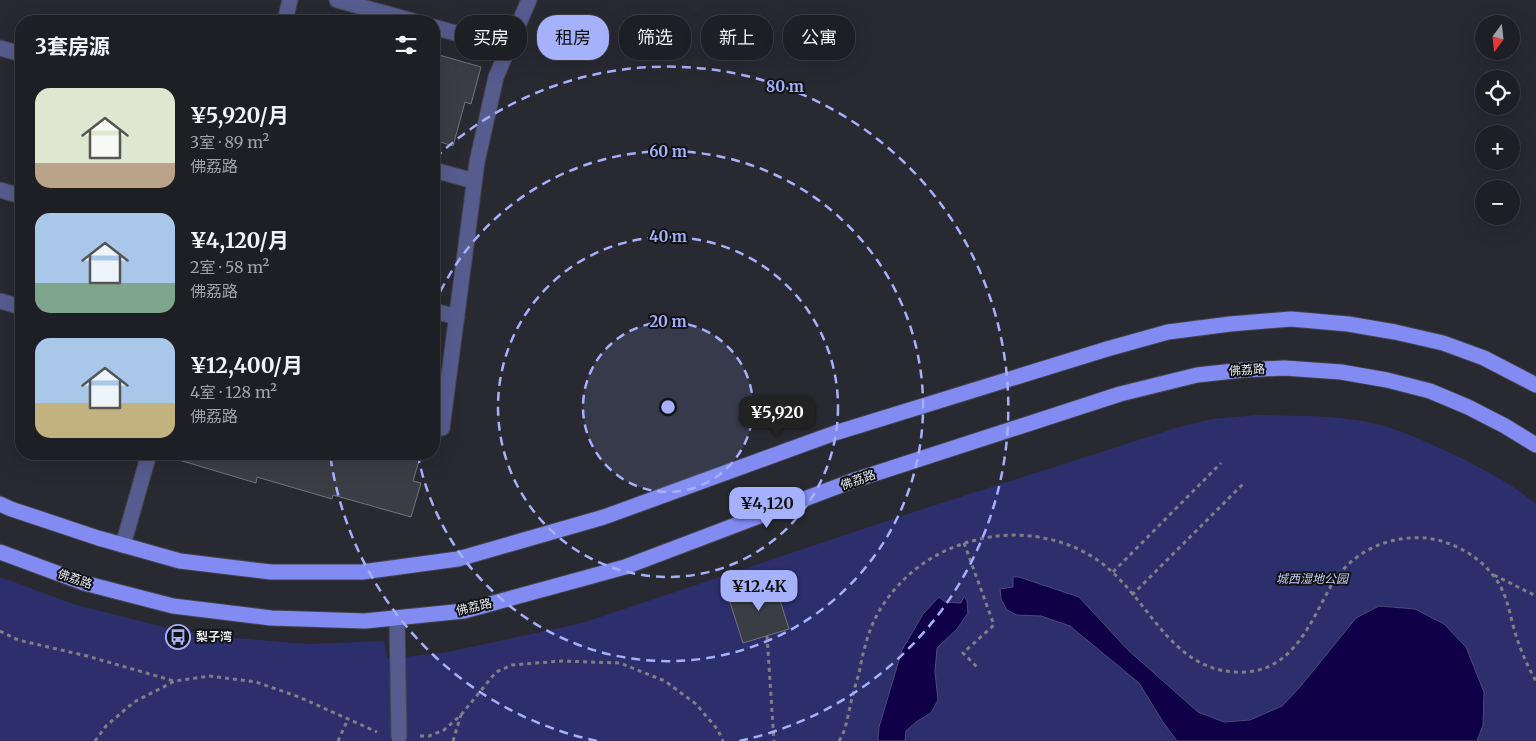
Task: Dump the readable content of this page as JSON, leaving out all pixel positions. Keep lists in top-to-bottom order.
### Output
{
  "streets": {
    "main road": ["佛荔路"]
  },
  "parks": ["城西湿地公园"],
  "places": {
    "bus stop": ["梨子湾"]
  },
  "north": "bottom",
  "page": {
    "map_buttons": ["+", "−"],
    "chip": [
      "买房",
      "租房",
      "筛选",
      "新上",
      "公寓"
    ],
    "heading": "3套房源",
    "list": [
      {
        "name": "¥5,920/月",
        "note": "3室 · 89 m² · 佛荔路"
      },
      {
        "name": "¥4,120/月",
        "note": "2室 · 58 m² · 佛荔路"
      },
      {
        "name": "¥12,400/月",
        "note": "4室 · 128 m² · 佛荔路"
      }
    ],
    "price": ["¥5,920", "¥4,120", "¥12.4K"]
  },
  "rings": [
    "80 m",
    "60 m",
    "40 m",
    "20 m"
  ]
}
